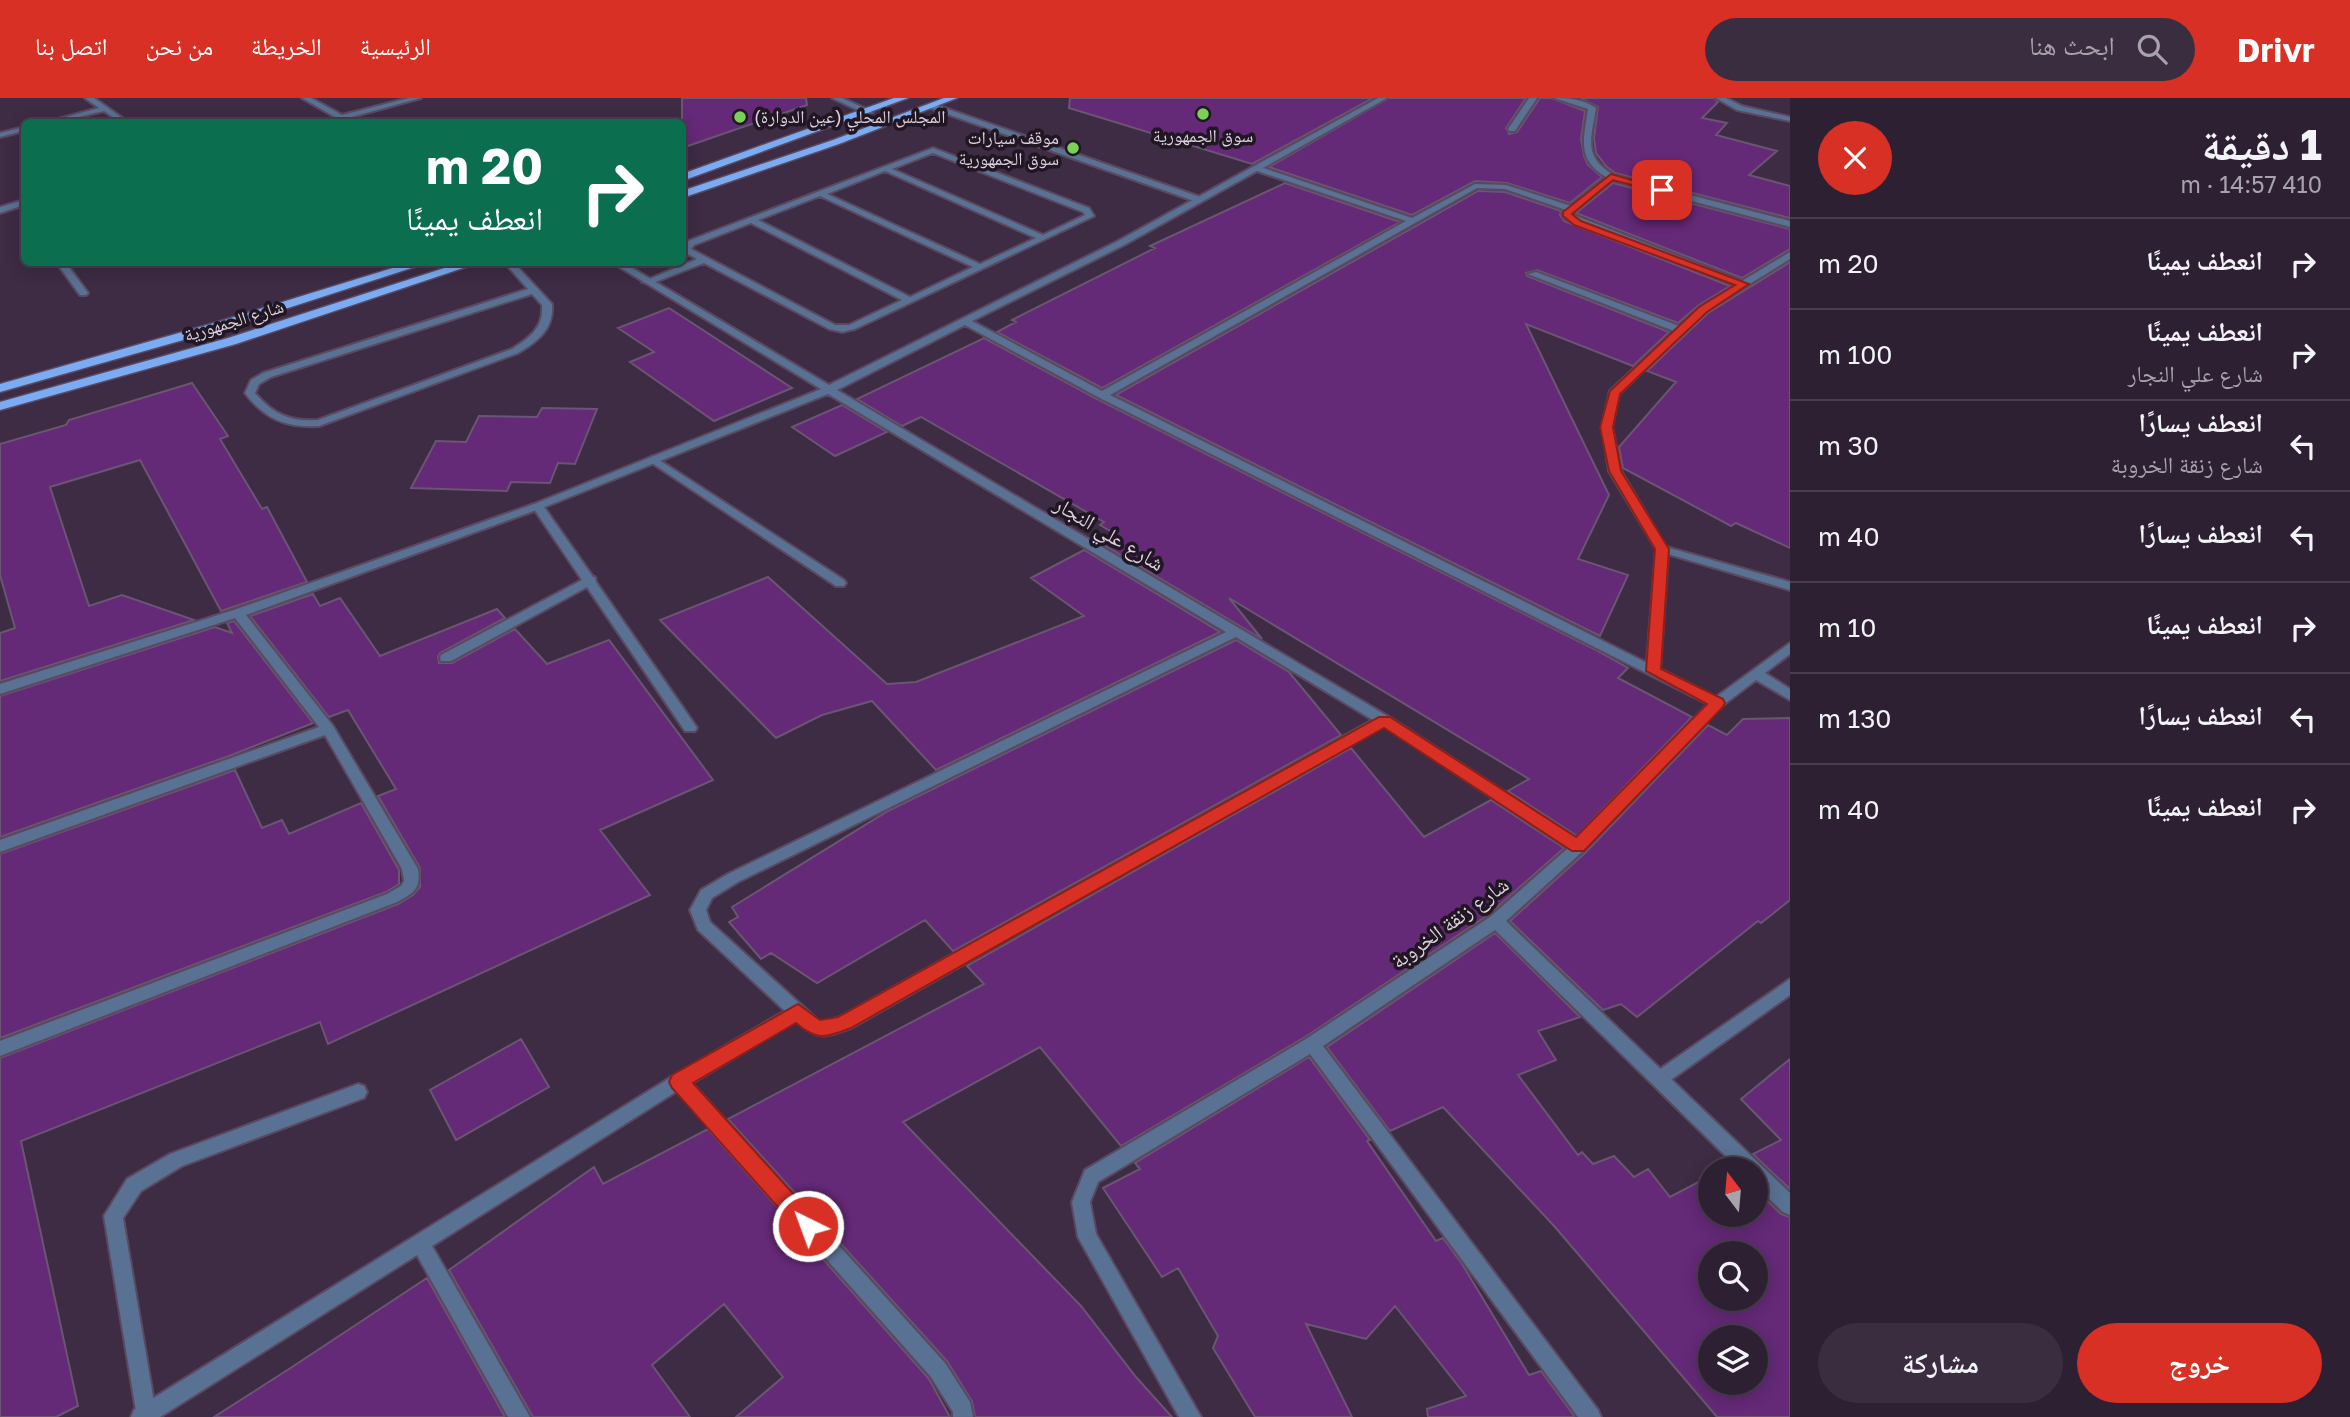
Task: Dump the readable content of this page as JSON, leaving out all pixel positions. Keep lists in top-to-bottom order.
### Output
{
  "streets": {
    "main road": ["شارع الجمهورية"],
    "street": ["شارع علي النجار", "شارع زنقة الخروبة"]
  },
  "crossings": [
    ["شارع علي النجار", "شارع زنقة الخروبة"]
  ],
  "places": ["سوق الجمهورية", "المجلس المحلي (عين الدوارة)", "موقف سيارات سوق الجمهورية"],
  "north": "top",
  "page": {
    "header": "Drivr",
    "search": "ابحث هنا",
    "nav": [
      "الرئيسية",
      "الخريطة",
      "من نحن",
      "اتصل بنا"
    ],
    "heading": ["1 دقيقة", "410 m · 14:57"],
    "turn": ["20 m", "انعطف يمينًا"],
    "list": [
      {
        "name": "انعطف يمينًا",
        "value": "20 m"
      },
      {
        "name": "انعطف يمينًا",
        "note": "شارع علي النجار",
        "value": "100 m"
      },
      {
        "name": "انعطف يسارًا",
        "note": "شارع زنقة الخروبة",
        "value": "30 m"
      },
      {
        "name": "انعطف يسارًا",
        "value": "40 m"
      },
      {
        "name": "انعطف يمينًا",
        "value": "10 m"
      },
      {
        "name": "انعطف يسارًا",
        "value": "130 m"
      },
      {
        "name": "انعطف يمينًا",
        "value": "40 m"
      }
    ],
    "buttons": ["خروج", "مشاركة"]
  }
}
